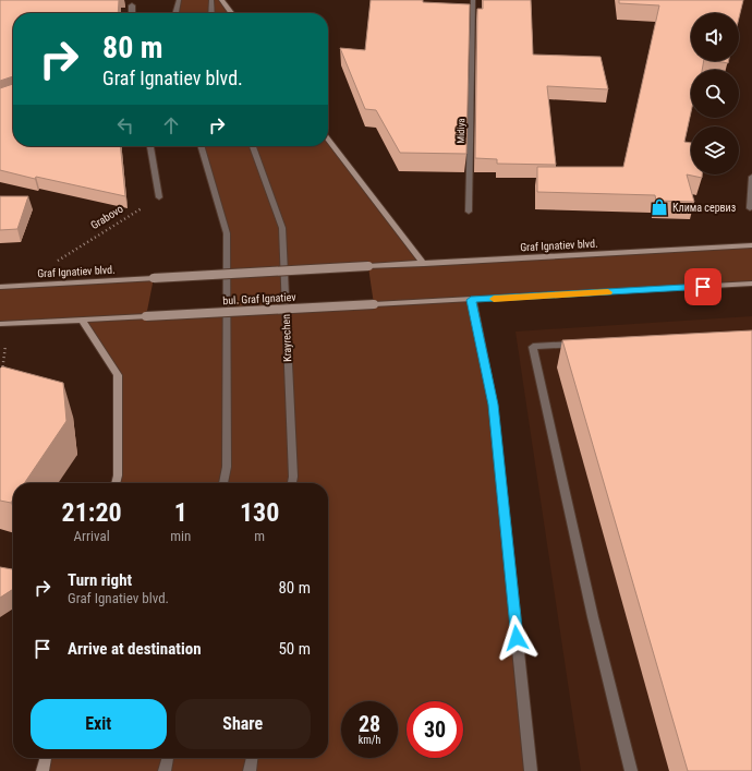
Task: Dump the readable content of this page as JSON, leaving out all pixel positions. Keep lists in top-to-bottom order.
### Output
{
  "streets": {
    "main road": ["Graf Ignatiev blvd.", "bul. Graf Ignatiev"],
    "street": ["Midiya", "Krayrechen"],
    "path": ["Grabovo"]
  },
  "places": {
    "shop": ["Клима сервиз"]
  },
  "page": {
    "turn": ["80 m", "Graf Ignatiev blvd."],
    "eta": [
      "21:20",
      "Arrival",
      "1",
      "min",
      "130",
      "m"
    ],
    "list": [
      {
        "name": "Turn right",
        "note": "Graf Ignatiev blvd.",
        "value": "80 m"
      },
      {
        "name": "Arrive at destination",
        "value": "50 m"
      }
    ],
    "buttons": ["Exit", "Share"],
    "speed": "28 km/h",
    "limit": "30"
  }
}
